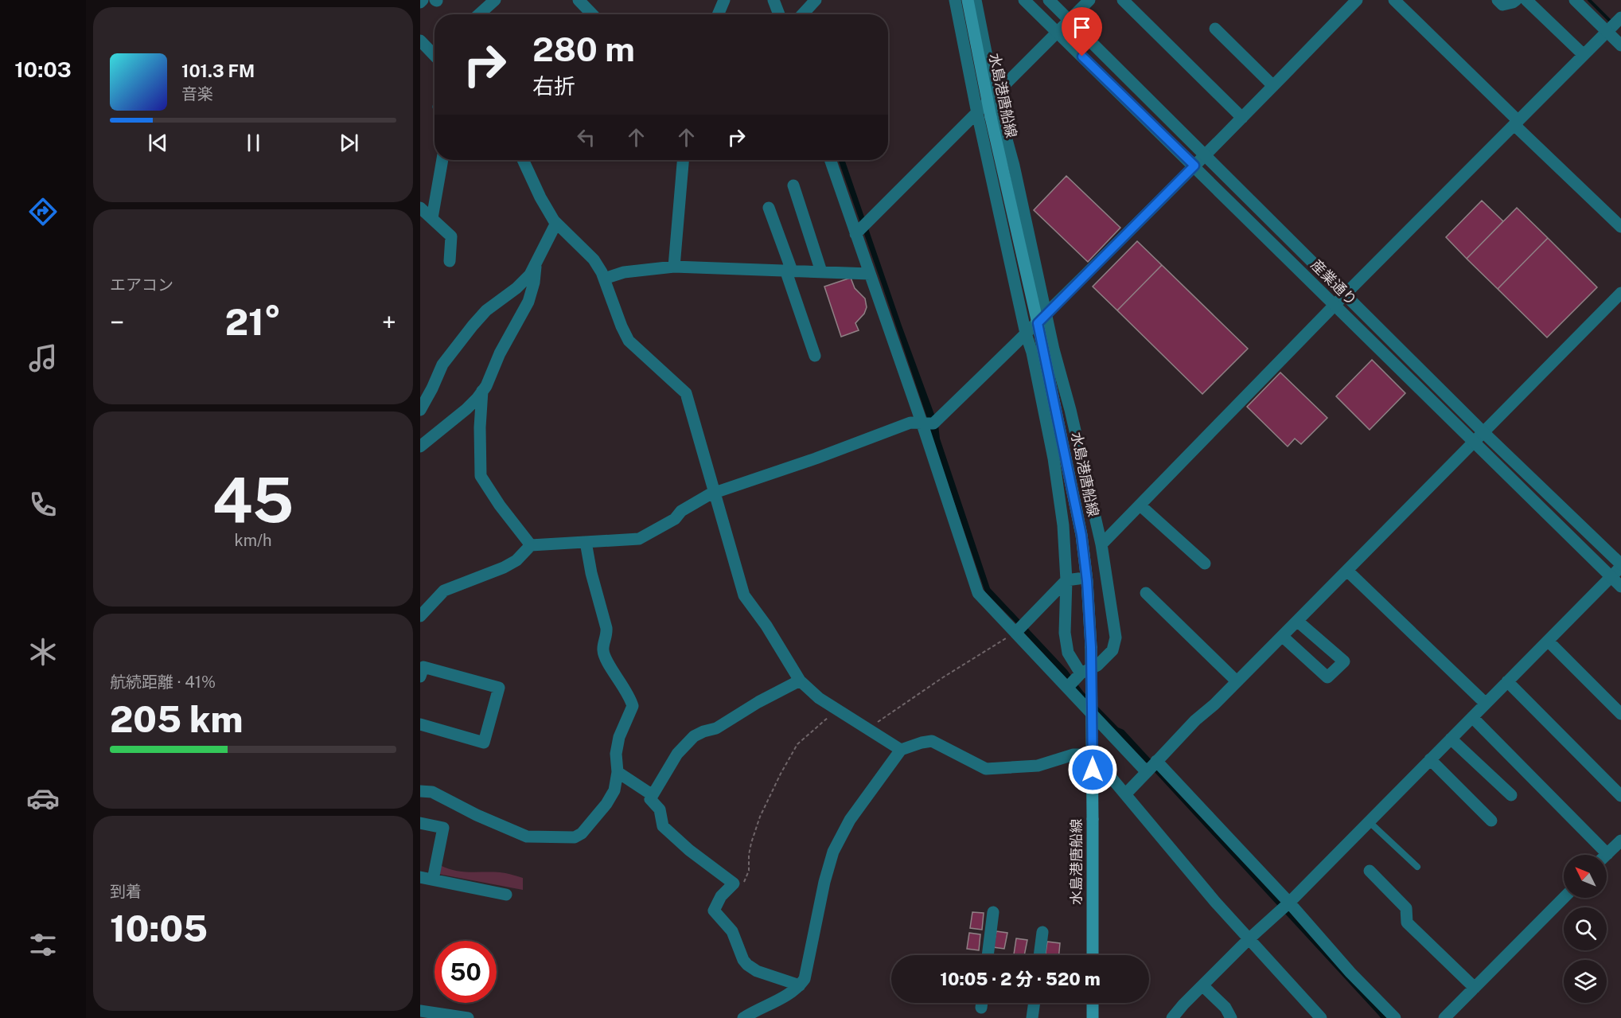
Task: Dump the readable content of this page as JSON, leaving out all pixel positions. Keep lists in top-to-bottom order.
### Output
{
  "streets": {
    "main road": ["水島港唐船線"],
    "street": ["産業通り"]
  },
  "north": "top left",
  "page": {
    "tabs": "10:03",
    "turn": ["280 m", "右折"],
    "song": ["101.3 FM", "音楽"],
    "tile": [
      "エアコン",
      ["45", "km/h"],
      ["航続距離 · 41%", "205 km"],
      ["到着", "10:05"]
    ],
    "heat": ["−", "21°", "+"],
    "limit": "50",
    "trip": "10:05 · 2 分 · 520 m"
  }
}
